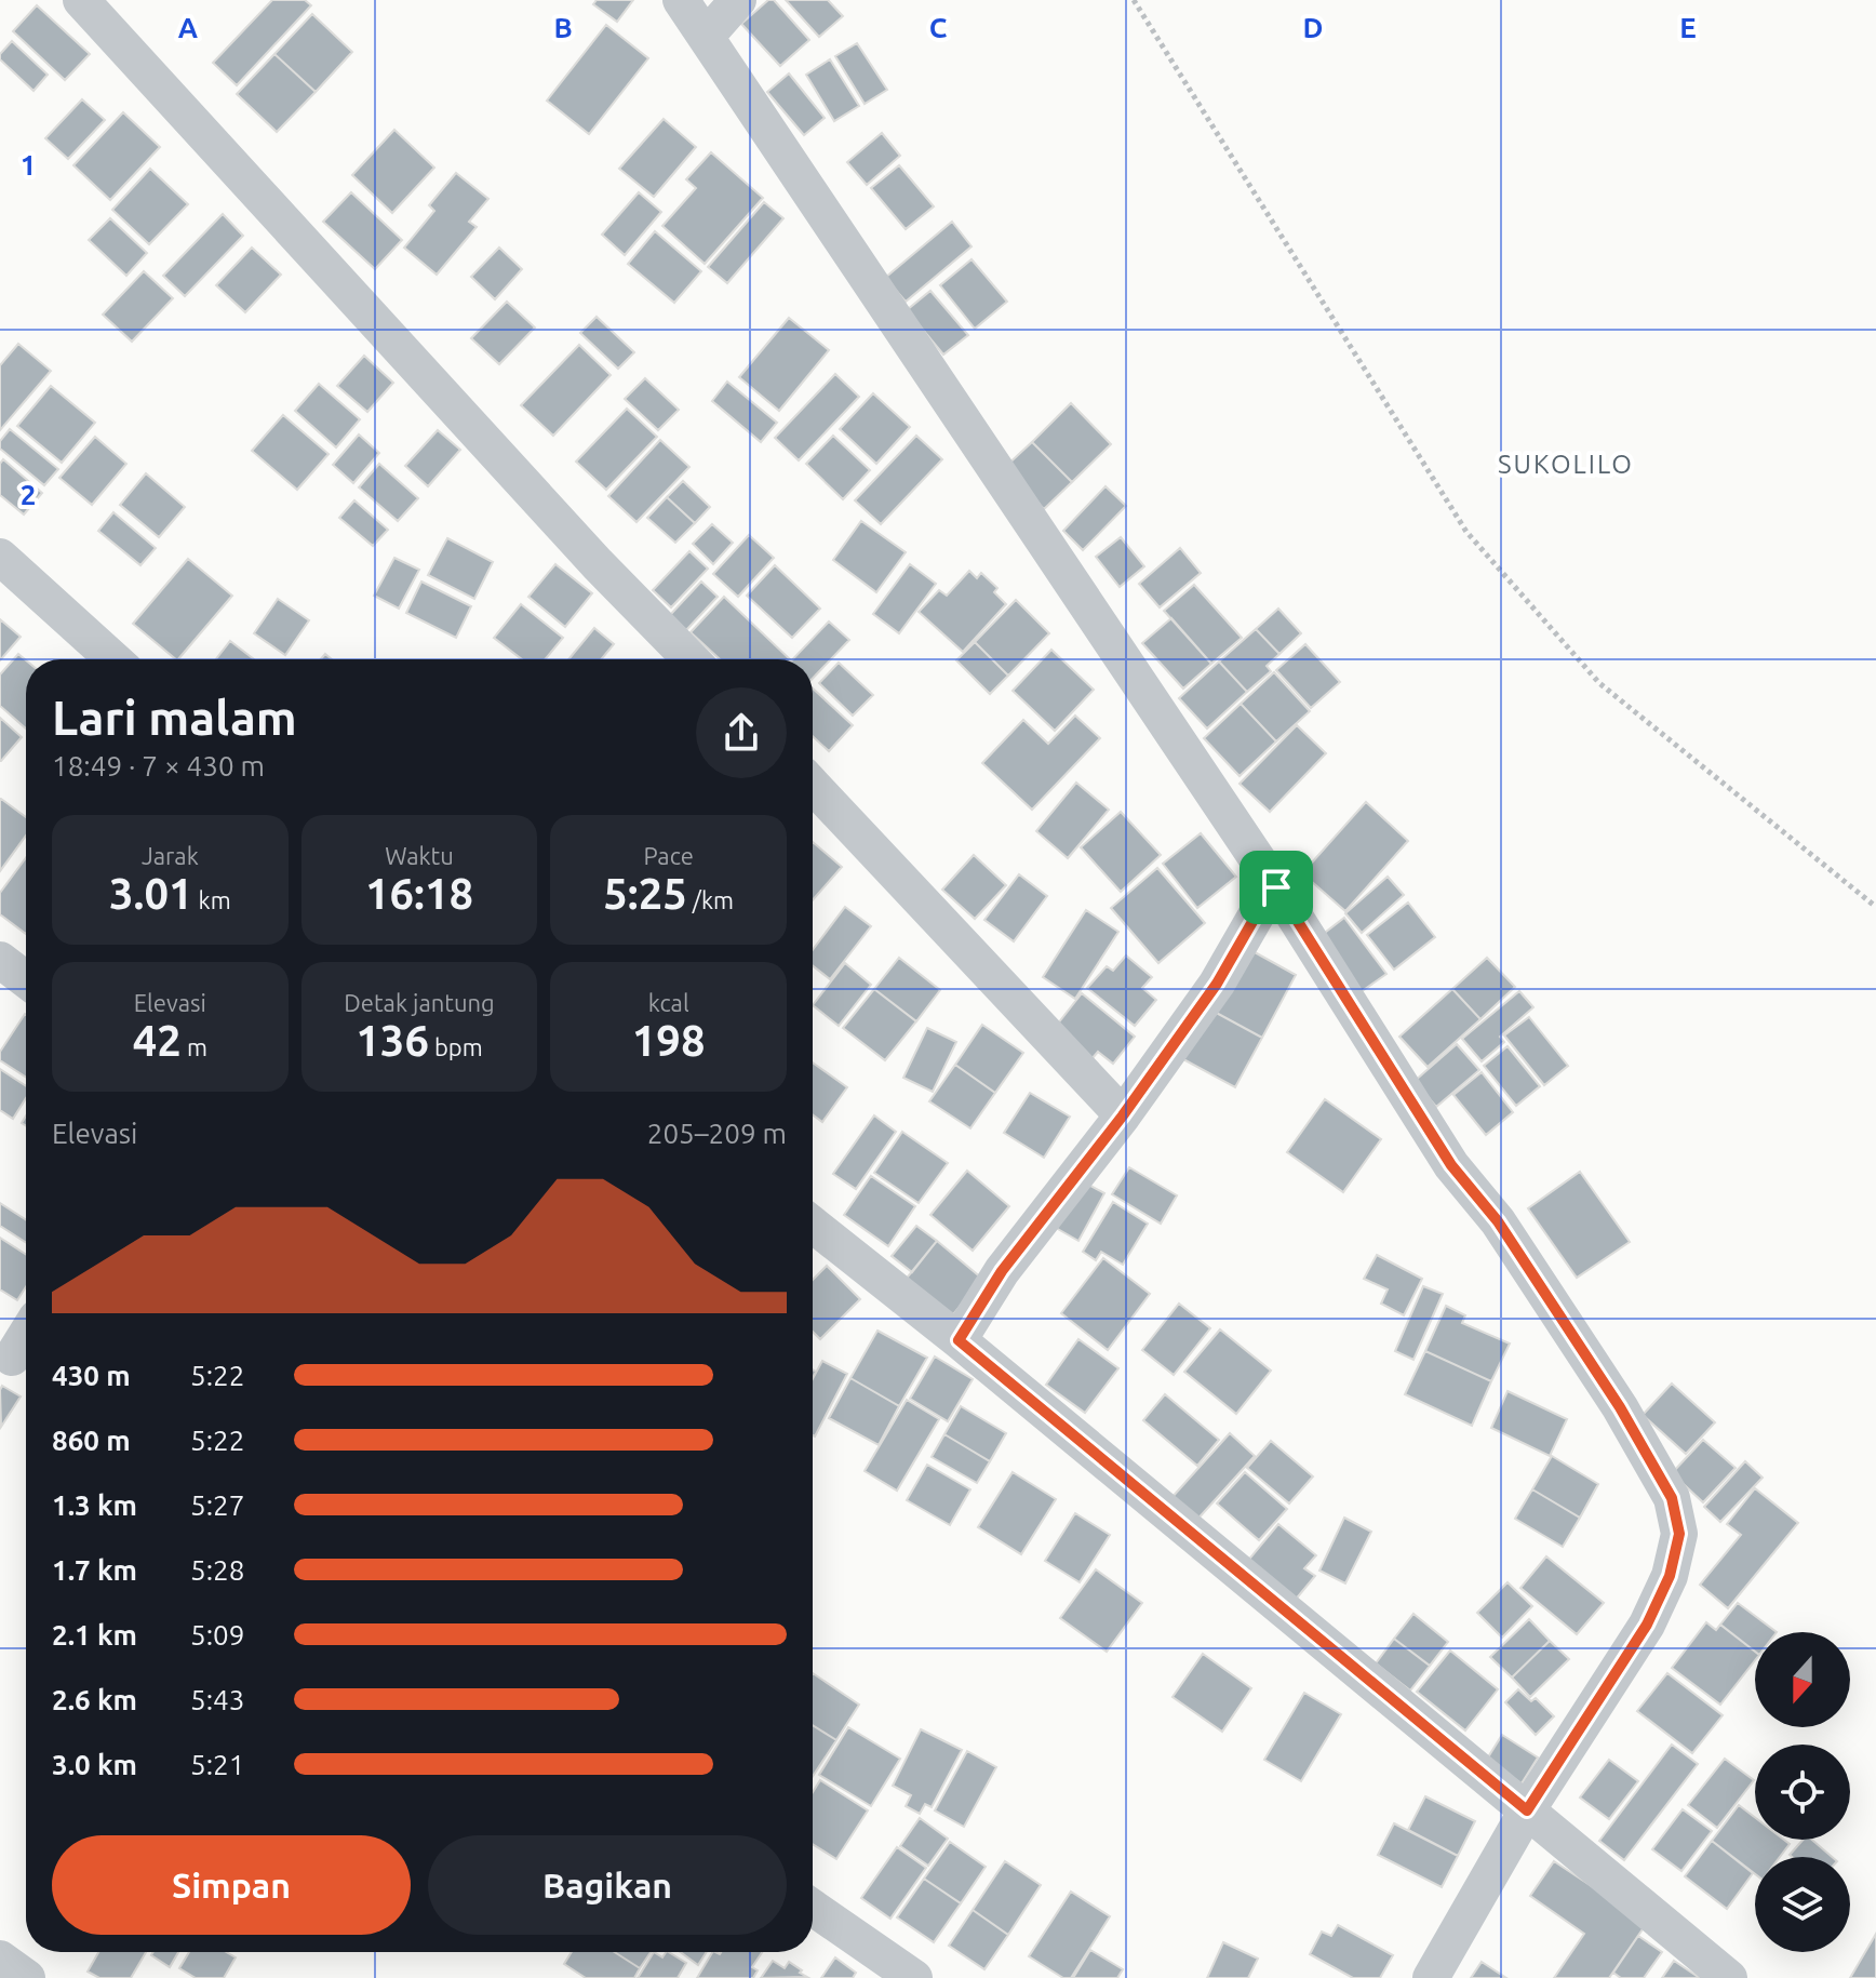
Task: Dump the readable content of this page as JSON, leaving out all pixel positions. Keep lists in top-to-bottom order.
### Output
{
  "districts": ["SUKOLILO"],
  "north": "bottom",
  "page": {
    "heading": ["Lari malam", "18:49 · 7 × 430 m"],
    "stats": [
      ["Jarak", "3.01 km"],
      ["Waktu", "16:18"],
      ["Pace", "5:25 /km"],
      ["Elevasi", "42 m"],
      ["Detak jantung", "136 bpm"],
      ["kcal", "198"]
    ],
    "chart": ["Elevasi", "205–209 m"],
    "list": [
      {
        "name": "430 m",
        "note": "5:22"
      },
      {
        "name": "860 m",
        "note": "5:22"
      },
      {
        "name": "1.3 km",
        "note": "5:27"
      },
      {
        "name": "1.7 km",
        "note": "5:28"
      },
      {
        "name": "2.1 km",
        "note": "5:09"
      },
      {
        "name": "2.6 km",
        "note": "5:43"
      },
      {
        "name": "3.0 km",
        "note": "5:21"
      }
    ],
    "buttons": ["Simpan", "Bagikan"]
  },
  "grid": {
    "columns": [
      "A",
      "B",
      "C",
      "D",
      "E"
    ],
    "rows": ["1", "2"]
  }
}
